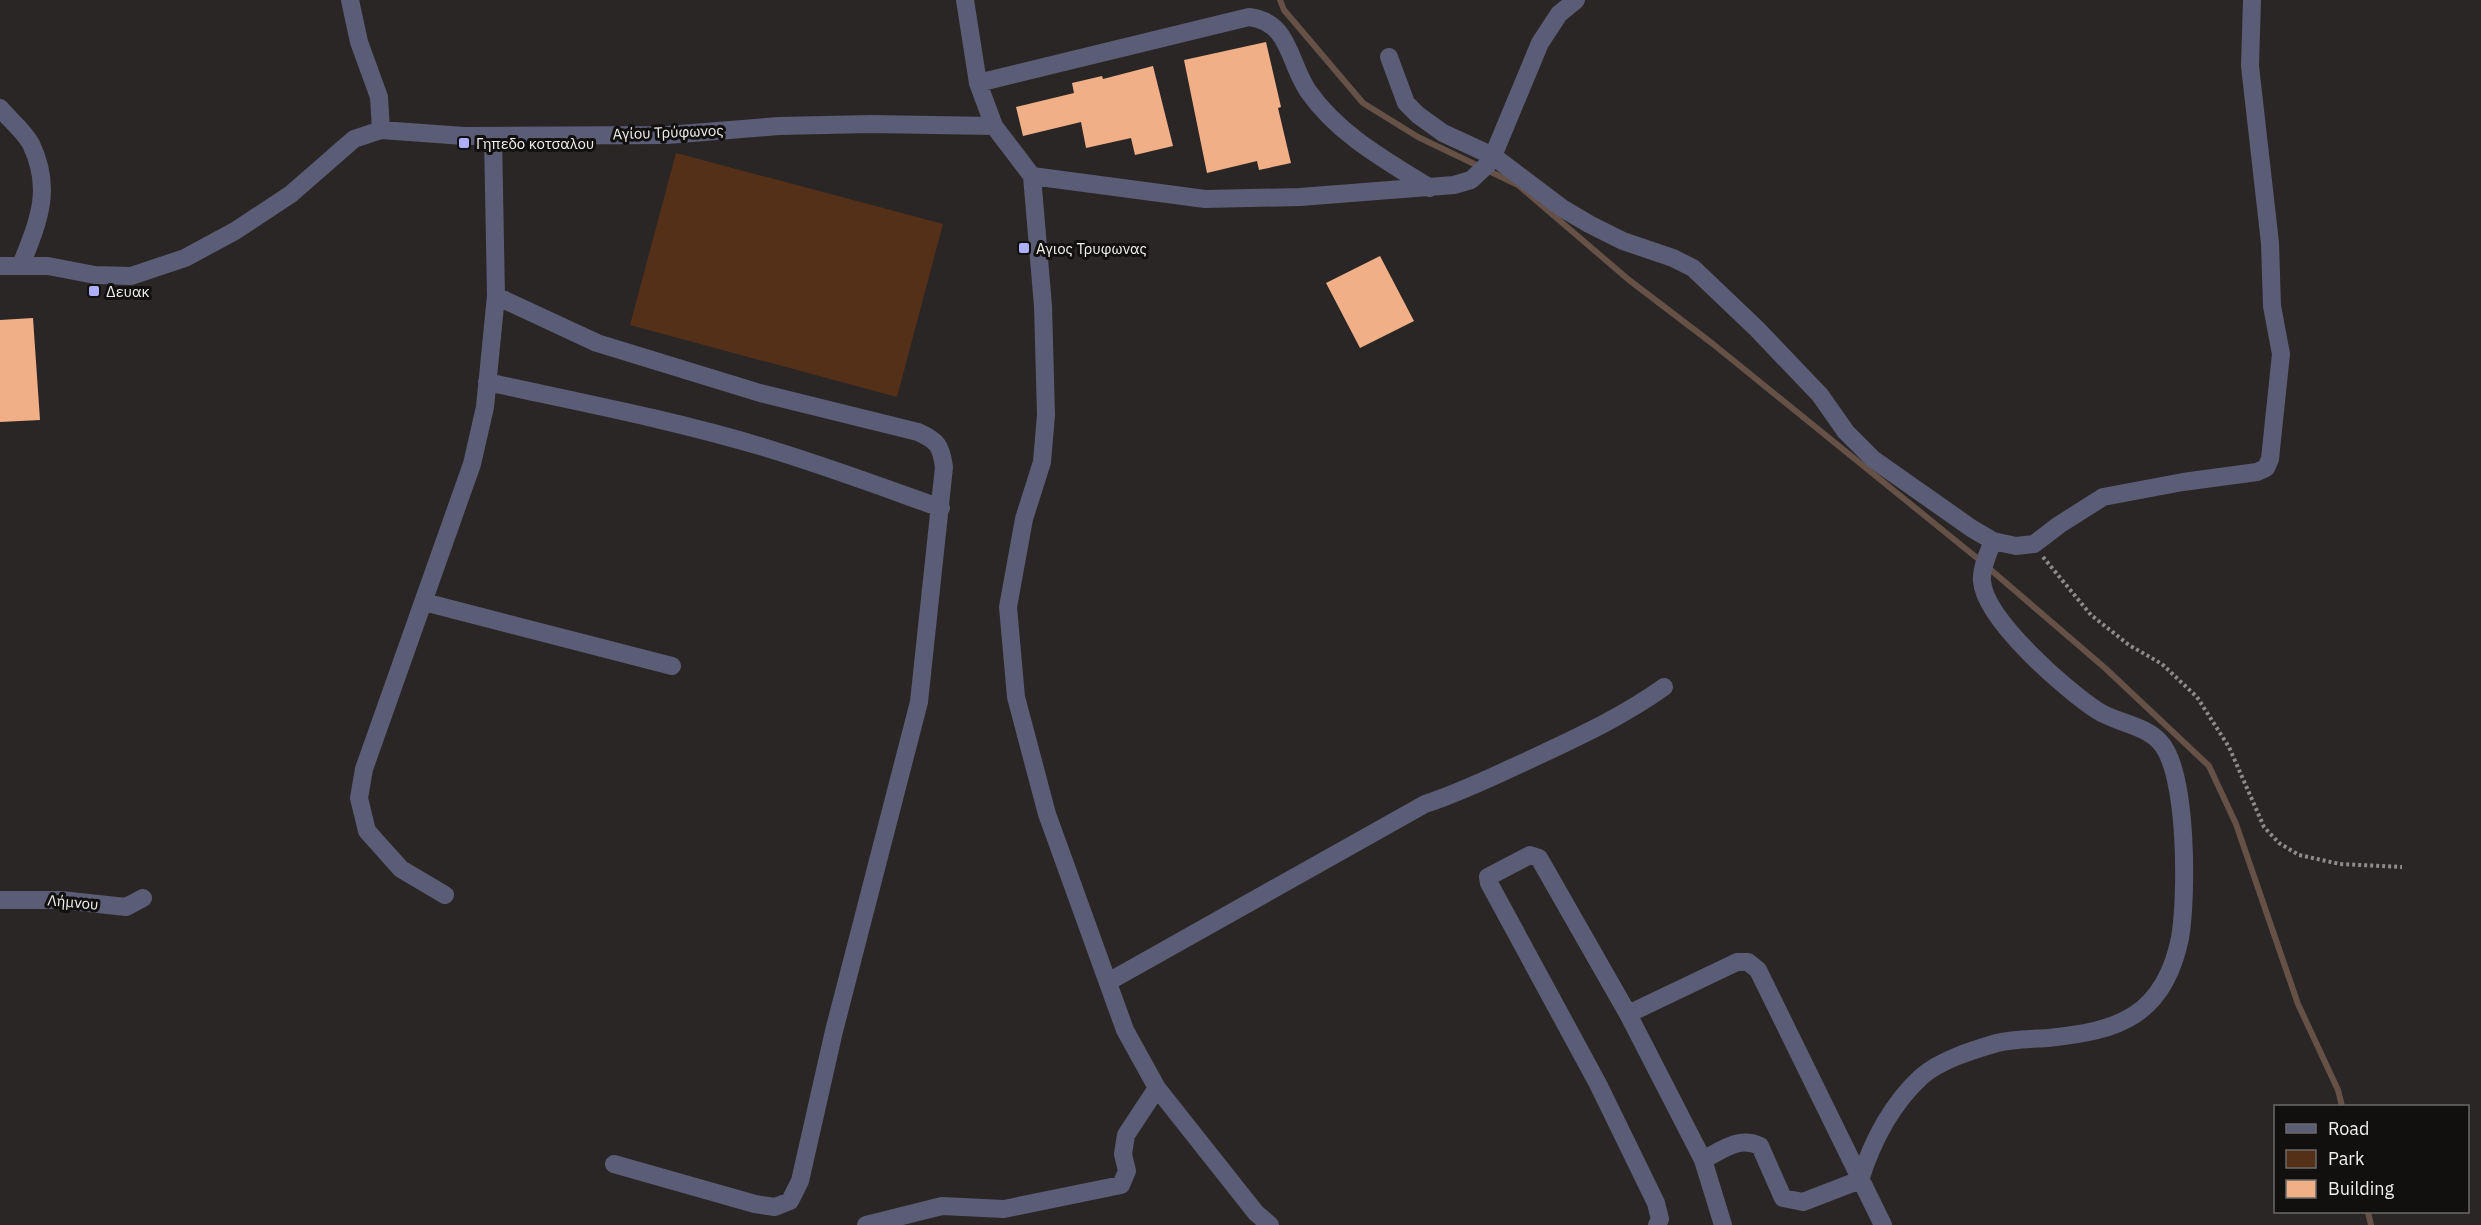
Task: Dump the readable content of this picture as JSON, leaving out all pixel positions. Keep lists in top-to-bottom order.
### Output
{
  "streets": {
    "street": ["Αγίου Τρύφωνος", "Λήμνου"]
  },
  "places": {
    "transit": ["Γηπεδο κοτσαλου", "Αγιος Τρυφωνας", "Δευακ"]
  },
  "legend": ["Road", "Park", "Building"]
}
